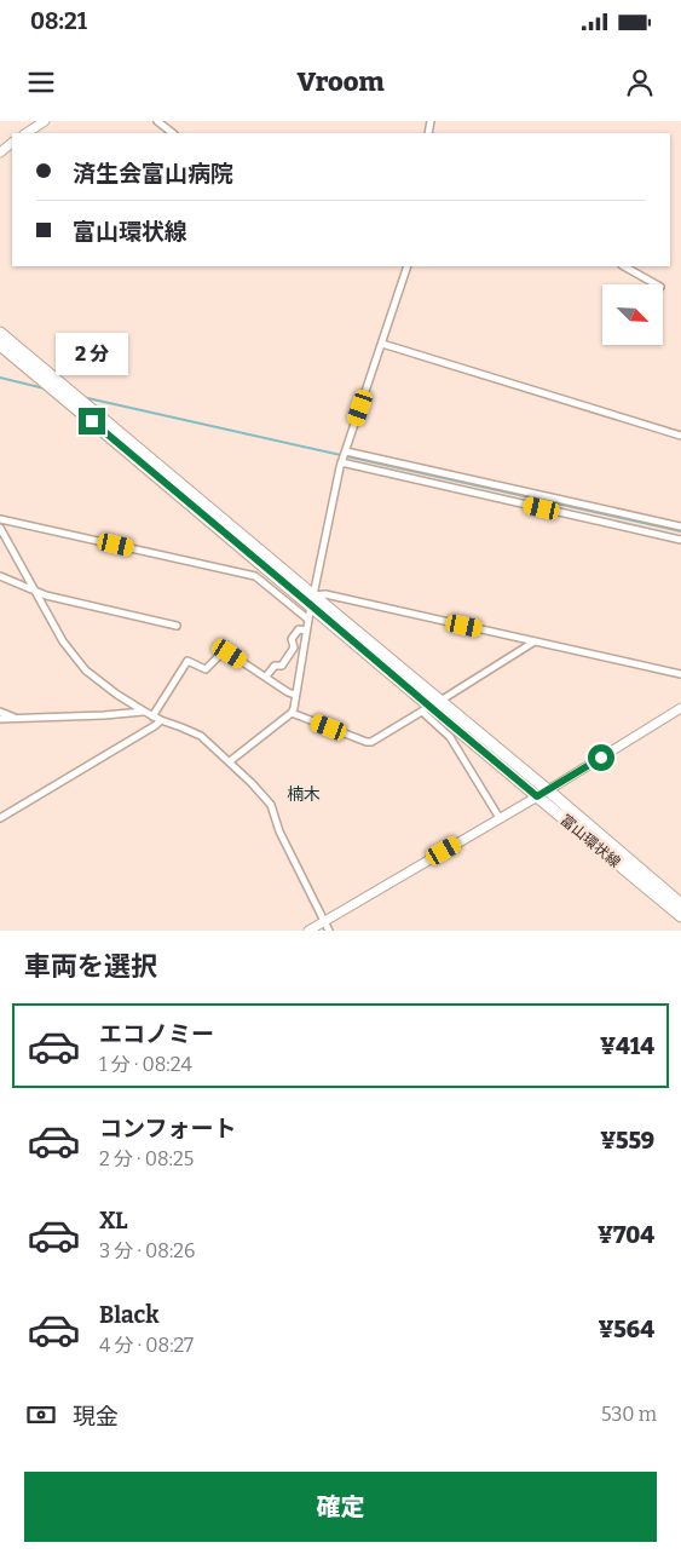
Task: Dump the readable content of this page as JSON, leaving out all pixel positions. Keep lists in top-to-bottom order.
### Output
{
  "streets": {
    "main road": ["富山環状線"]
  },
  "districts": ["楠木"],
  "north": "bottom right",
  "page": {
    "status": "08:21",
    "header": "Vroom",
    "banner": ["済生会富山病院", "富山環状線"],
    "bubble": "2 分",
    "heading": "車両を選択",
    "list": [
      {
        "name": "エコノミー",
        "note": "1 分 · 08:24",
        "value": "¥414"
      },
      {
        "name": "コンフォート",
        "note": "2 分 · 08:25",
        "value": "¥559"
      },
      {
        "name": "XL",
        "note": "3 分 · 08:26",
        "value": "¥704"
      },
      {
        "name": "Black",
        "note": "4 分 · 08:27",
        "value": "¥564"
      }
    ],
    "pay": ["現金", "530 m"],
    "buttons": "確定"
  }
}
